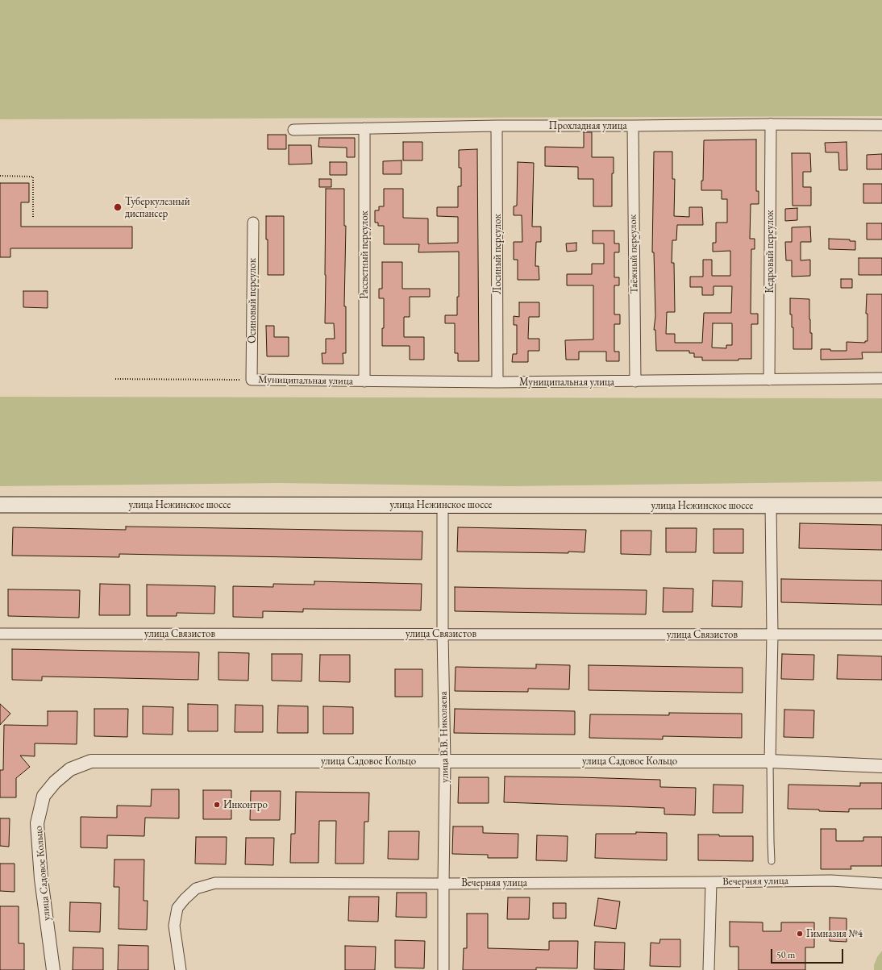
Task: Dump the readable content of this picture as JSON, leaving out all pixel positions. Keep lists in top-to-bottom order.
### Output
{
  "streets": {
    "main road": ["улица Нежинское шоссе"],
    "street": [
      "Прохладная улица",
      "Кедровый переулок",
      "Лосиный переулок",
      "Таёжный переулок",
      "Рассветный переулок",
      "Осиновый переулок",
      "Муниципальная улица",
      "улица Связистов",
      "улица В.В. Николаева",
      "улица Садовое Кольцо",
      "Вечерняя улица"
    ]
  },
  "crossings": [
    ["Прохладная улица", "Кедровый переулок"],
    ["Прохладная улица", "Лосиный переулок"],
    ["Прохладная улица", "Таёжный переулок"],
    ["Прохладная улица", "Рассветный переулок"],
    ["Кедровый переулок", "Муниципальная улица"],
    ["Лосиный переулок", "Муниципальная улица"],
    ["Таёжный переулок", "Муниципальная улица"],
    ["Рассветный переулок", "Муниципальная улица"],
    ["Осиновый переулок", "Муниципальная улица"],
    ["улица Нежинское шоссе", "улица В.В. Николаева"],
    ["улица Связистов", "улица В.В. Николаева"],
    ["улица В.В. Николаева", "улица Садовое Кольцо"],
    ["улица В.В. Николаева", "Вечерняя улица"]
  ],
  "places": ["Туберкулезный диспансер", "Инконтро", "Гимназия №4"],
  "scale_bar": "50 m"
}
